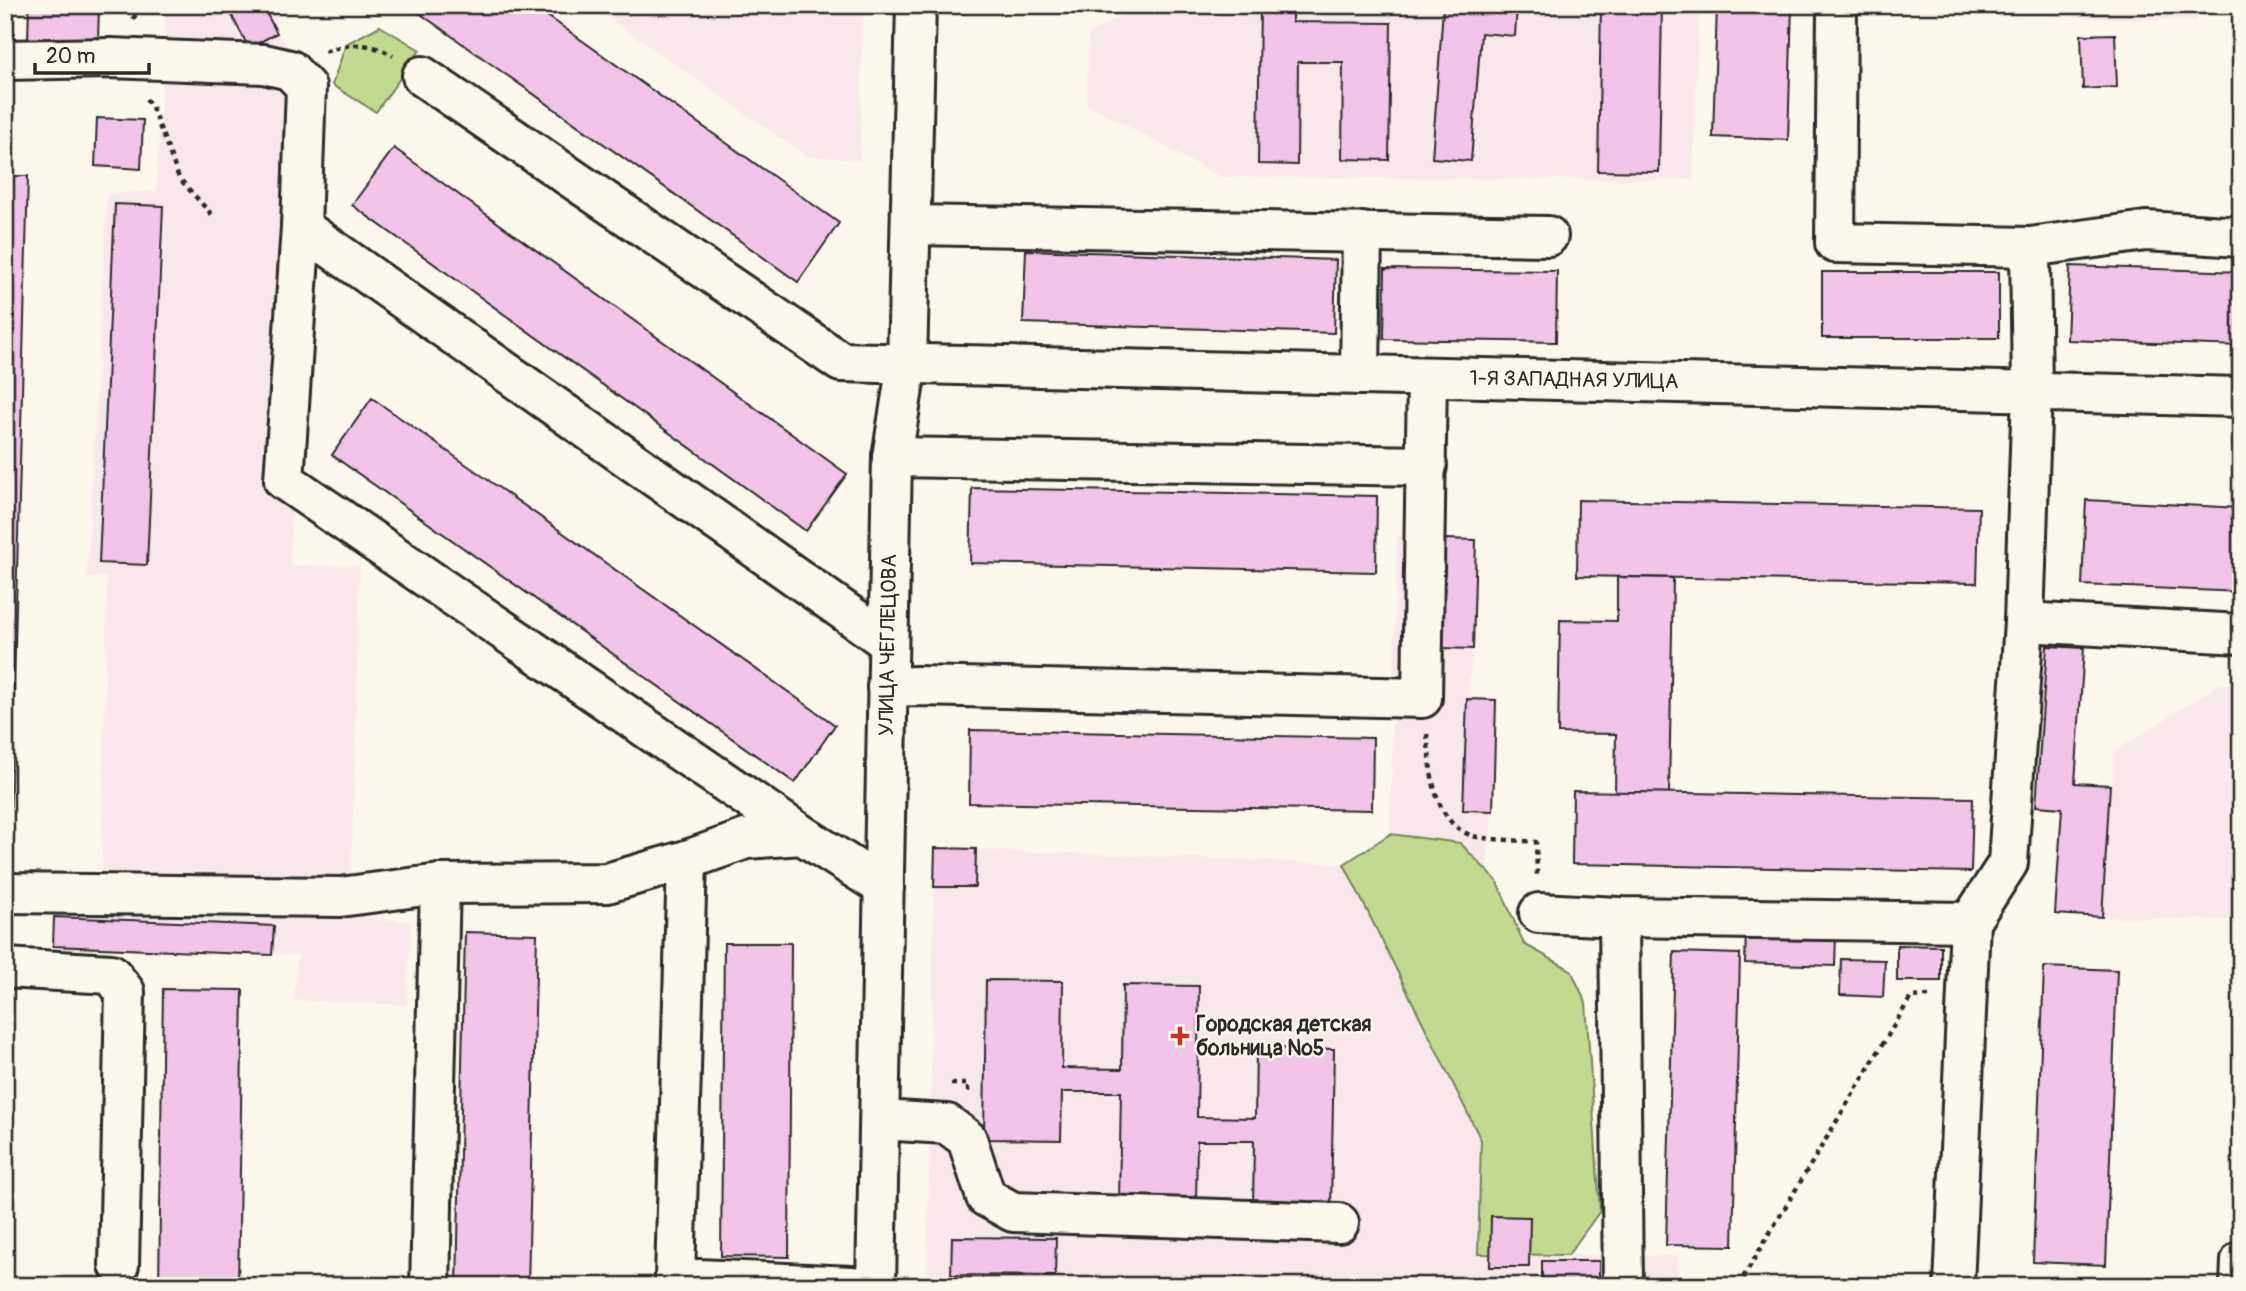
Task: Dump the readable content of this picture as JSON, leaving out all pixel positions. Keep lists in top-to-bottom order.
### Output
{
  "streets": {
    "street": ["1-Я ЗАПАДНАЯ УЛИЦА", "УЛИЦА ЧЕГЛЕЦОВА"]
  },
  "crossings": [
    ["1-Я ЗАПАДНАЯ УЛИЦА", "УЛИЦА ЧЕГЛЕЦОВА"]
  ],
  "places": {
    "health": ["Городская детская больница №5"]
  },
  "scale_bar": "20 m"
}
